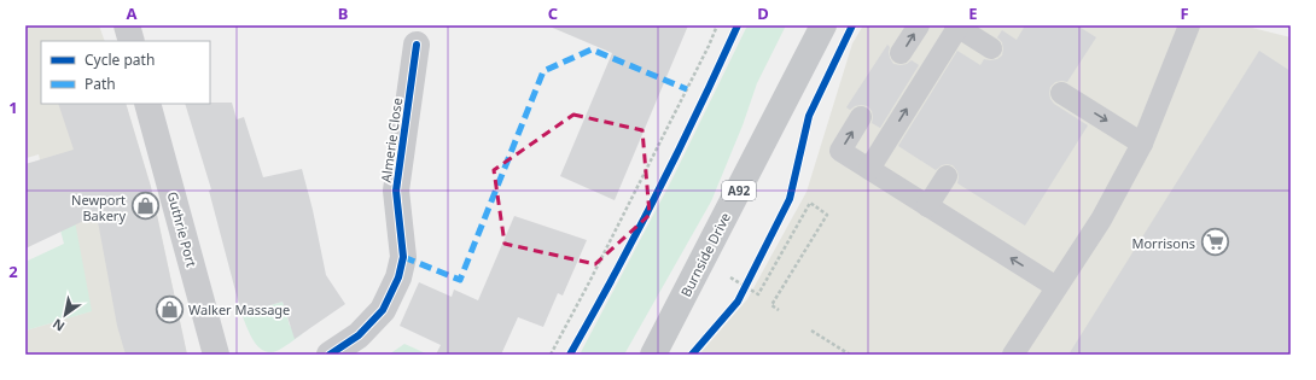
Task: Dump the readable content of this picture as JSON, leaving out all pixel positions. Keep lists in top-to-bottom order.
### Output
{
  "streets": {
    "main road": ["A92", "Burnside Drive"],
    "street": ["Almerie Close", "Guthrie Port"]
  },
  "places": {
    "shop": ["Newport Bakery", "Walker Massage"],
    "supermarket": ["Morrisons"]
  },
  "legend": ["Cycle path", "Path"],
  "north": "bottom left",
  "grid": {
    "columns": [
      "A",
      "B",
      "C",
      "D",
      "E",
      "F"
    ],
    "rows": ["1", "2"]
  }
}
